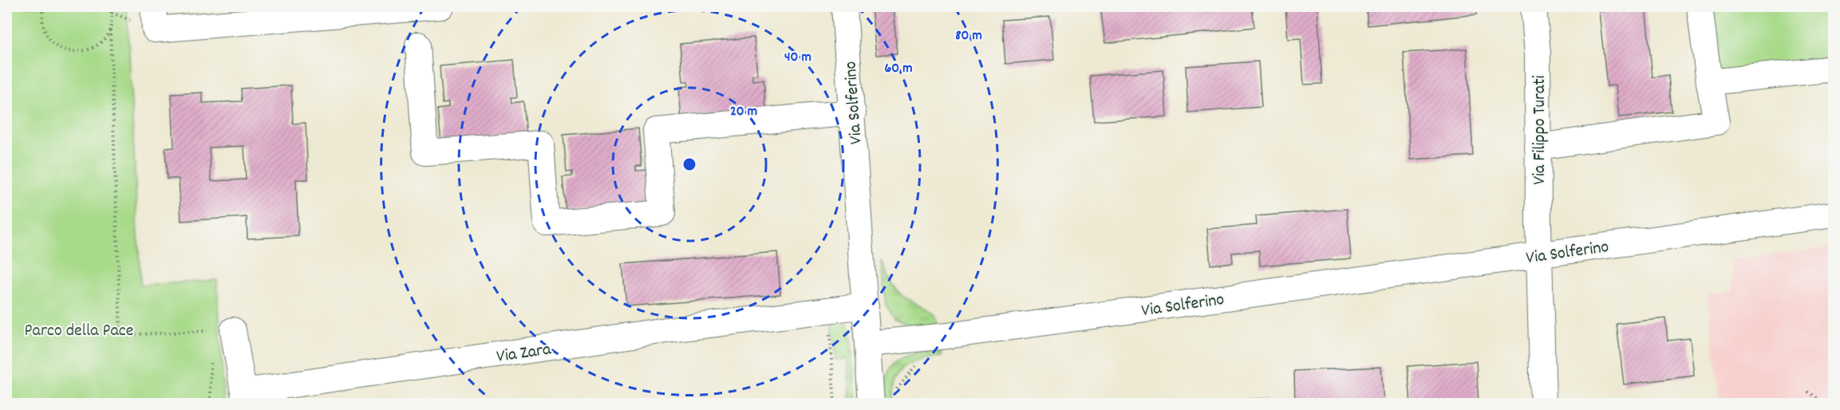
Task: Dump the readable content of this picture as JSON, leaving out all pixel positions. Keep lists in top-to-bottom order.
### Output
{
  "streets": {
    "street": ["Via Solferino", "Via Filippo Turati", "Via Zara"]
  },
  "crossings": [
    ["Via Solferino", "Via Filippo Turati"],
    ["Via Solferino", "Via Zara"]
  ],
  "parks": ["Parco della Pace"],
  "rings": [
    "80 m",
    "40 m",
    "60 m",
    "20 m"
  ]
}
